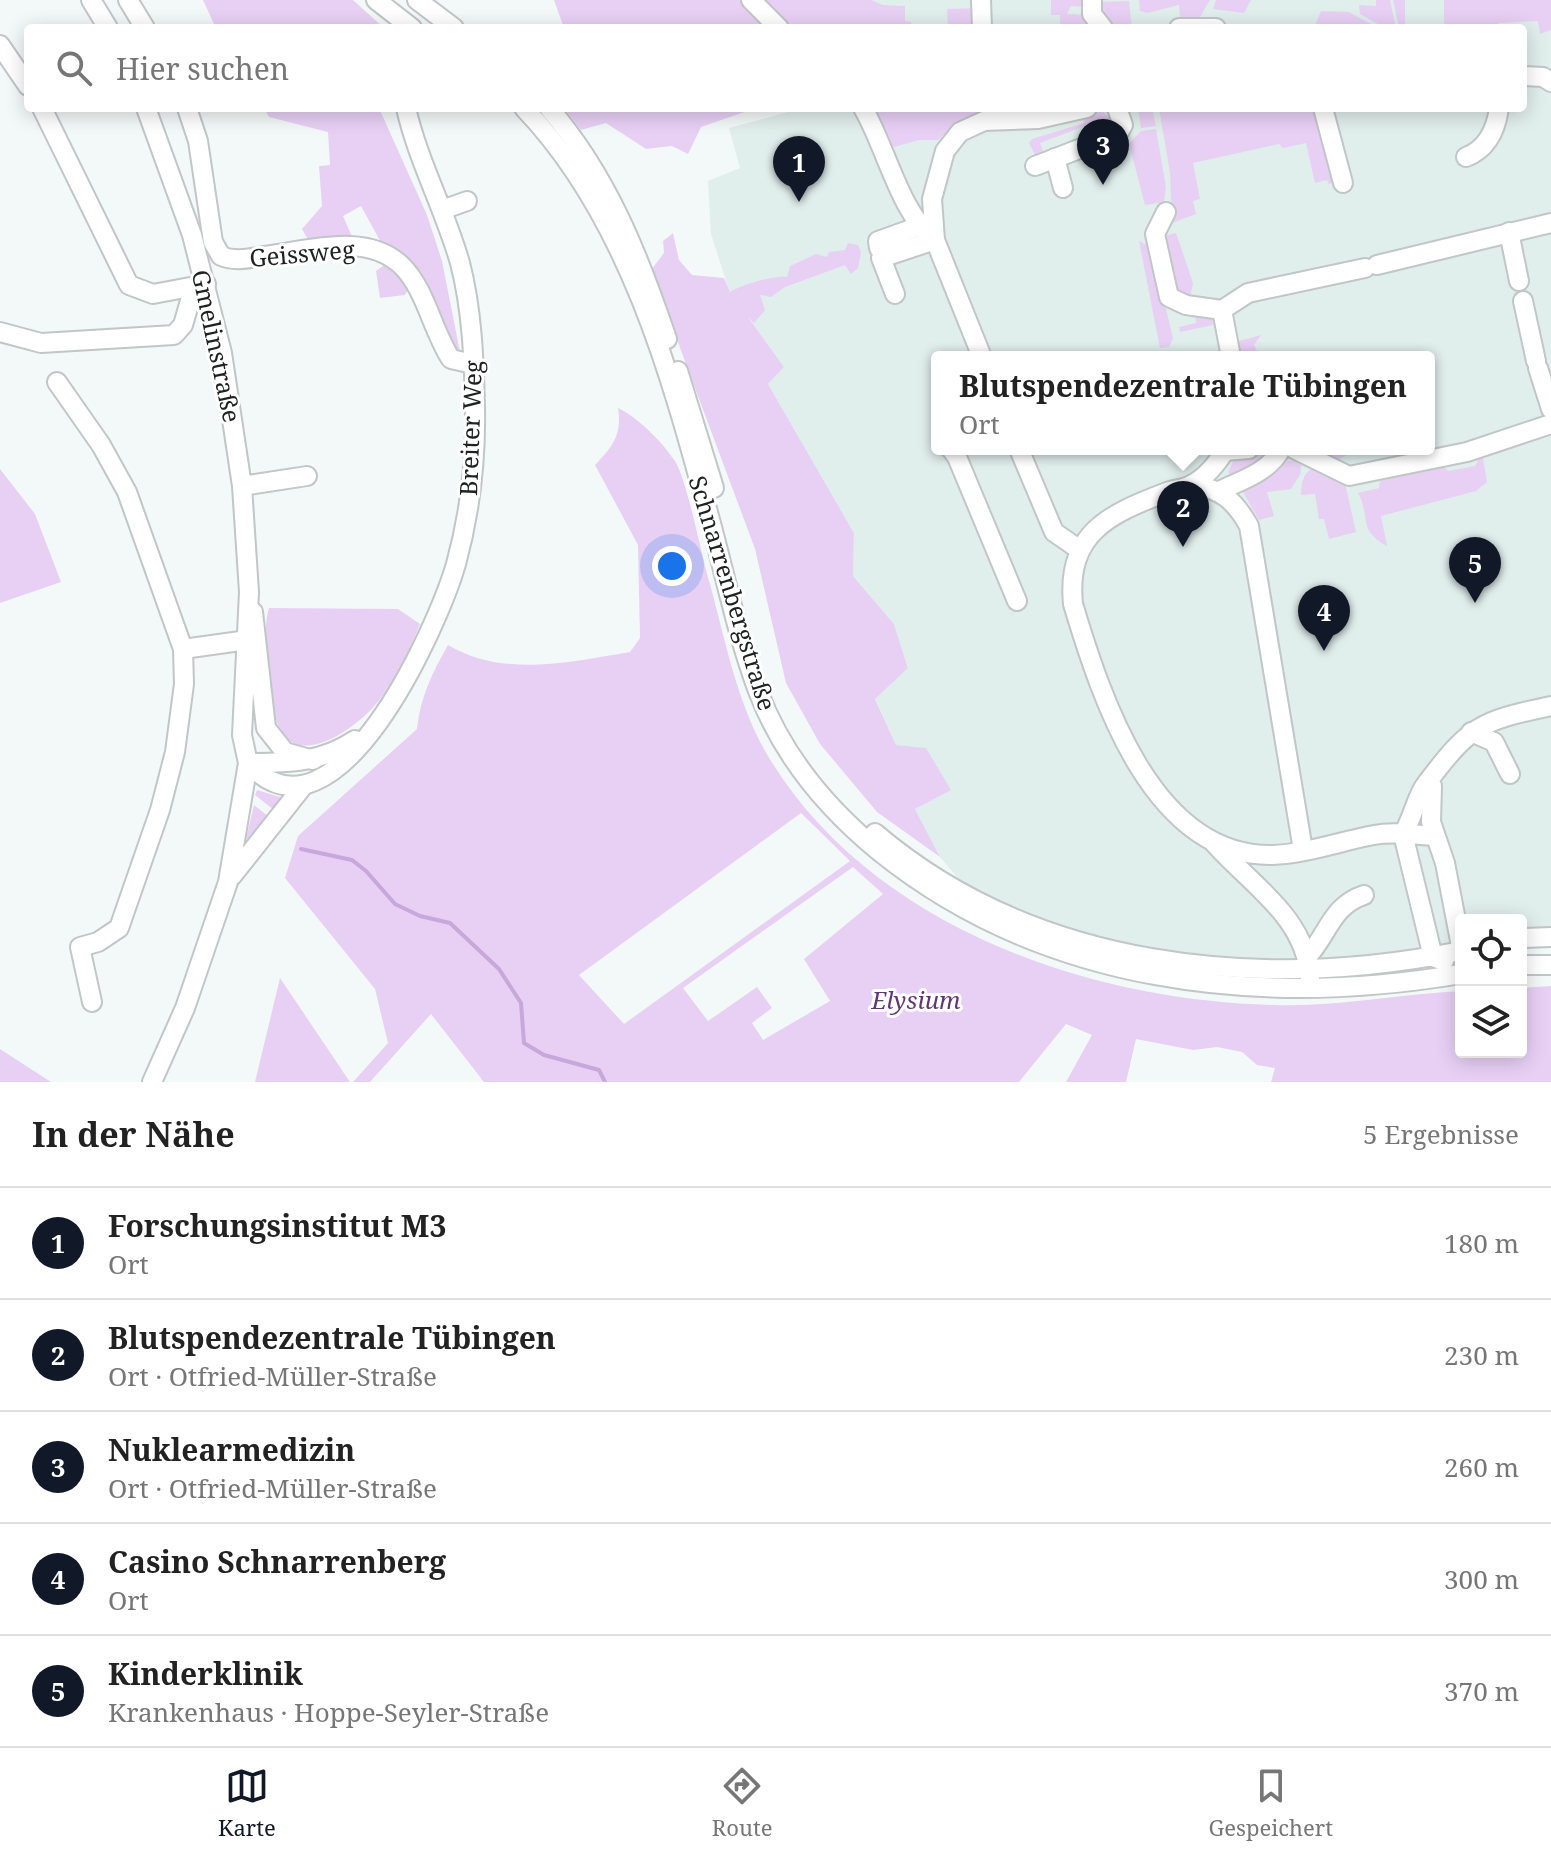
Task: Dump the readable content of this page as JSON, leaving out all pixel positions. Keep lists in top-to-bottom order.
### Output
{
  "streets": {
    "street": [
      "Geissweg",
      "Gmelinstraße",
      "Breiter Weg",
      "Schnarrenbergstraße"
    ]
  },
  "crossings": [
    ["Geissweg", "Breiter Weg"],
    ["Gmelinstraße", "Breiter Weg"]
  ],
  "parks": ["Elysium"],
  "page": {
    "search": "Hier suchen",
    "pins": [
      "3",
      "1",
      "2",
      "5",
      "4"
    ],
    "popup": ["Blutspendezentrale Tübingen", "Ort"],
    "heading": ["In der Nähe", "5 Ergebnisse"],
    "list": [
      {
        "mark": "1",
        "name": "Forschungsinstitut M3",
        "note": "Ort",
        "value": "180 m"
      },
      {
        "mark": "2",
        "name": "Blutspendezentrale Tübingen",
        "note": "Ort · Otfried-Müller-Straße",
        "value": "230 m"
      },
      {
        "mark": "3",
        "name": "Nuklearmedizin",
        "note": "Ort · Otfried-Müller-Straße",
        "value": "260 m"
      },
      {
        "mark": "4",
        "name": "Casino Schnarrenberg",
        "note": "Ort",
        "value": "300 m"
      },
      {
        "mark": "5",
        "name": "Kinderklinik",
        "note": "Krankenhaus · Hoppe-Seyler-Straße",
        "value": "370 m"
      }
    ],
    "nav": ["Karte", "Route", "Gespeichert"]
  }
}
